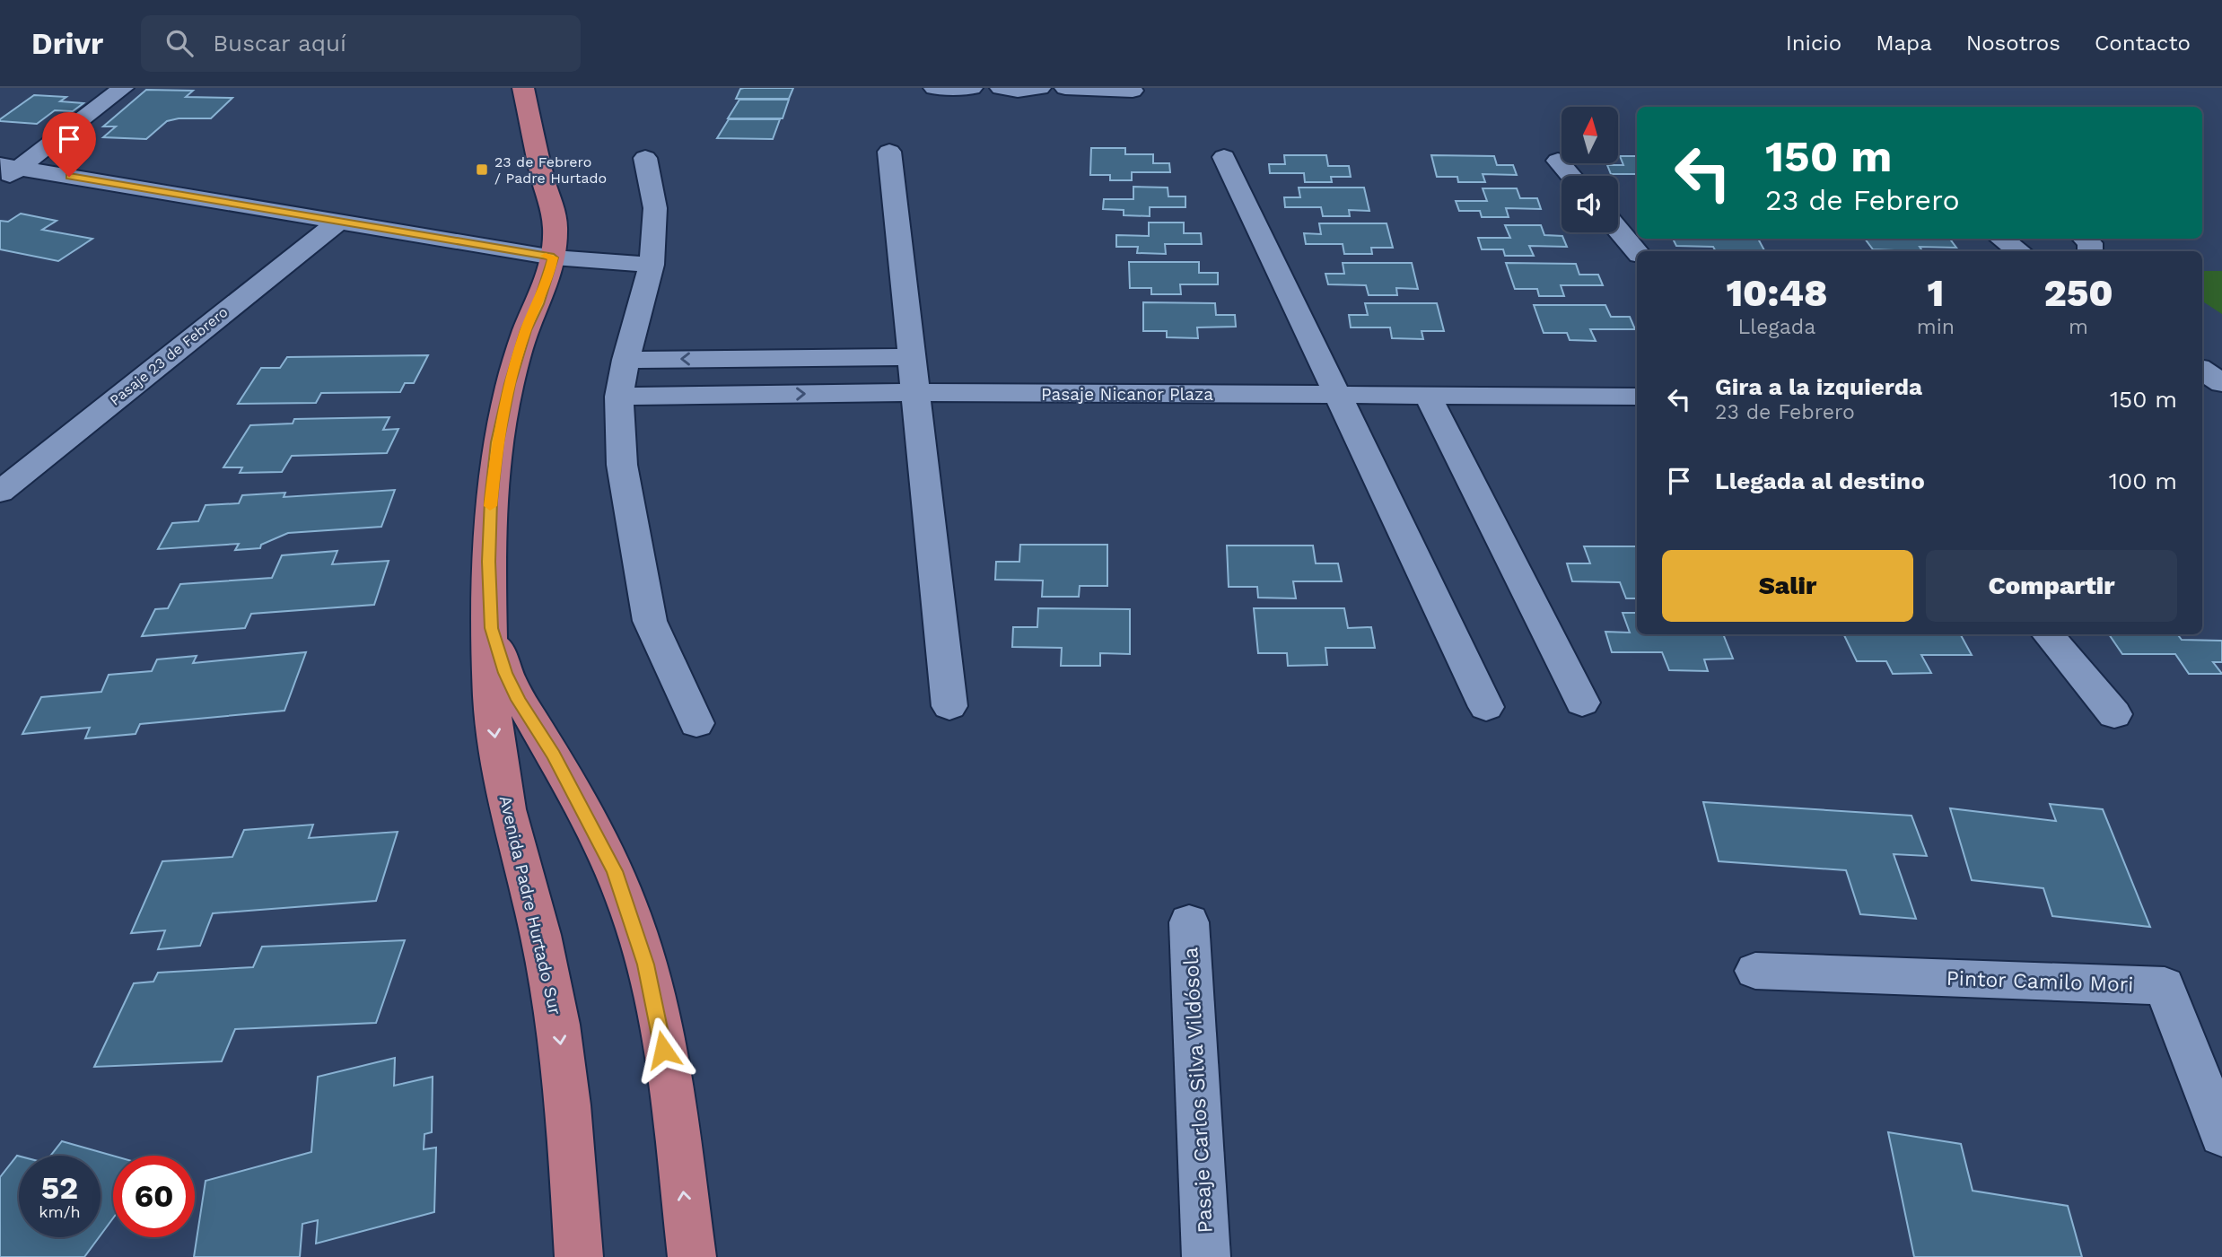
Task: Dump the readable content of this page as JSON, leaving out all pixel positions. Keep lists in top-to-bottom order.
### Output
{
  "streets": {
    "main road": ["Avenida Padre Hurtado Sur"],
    "street": [
      "Pasaje 23 de Febrero",
      "Pasaje Nicanor Plaza",
      "Pintor Camilo Mori",
      "Pasaje Carlos Silva Vildósola"
    ]
  },
  "places": {
    "transit": ["23 de Febrero / Padre Hurtado"]
  },
  "north": "top",
  "page": {
    "header": "Drivr",
    "search": "Buscar aquí",
    "nav": [
      "Inicio",
      "Mapa",
      "Nosotros",
      "Contacto"
    ],
    "turn": ["150 m", "23 de Febrero"],
    "eta": [
      "10:48",
      "Llegada",
      "1",
      "min",
      "250",
      "m"
    ],
    "list": [
      {
        "name": "Gira a la izquierda",
        "note": "23 de Febrero",
        "value": "150 m"
      },
      {
        "name": "Llegada al destino",
        "value": "100 m"
      }
    ],
    "buttons": ["Salir", "Compartir"],
    "speed": "52 km/h",
    "limit": "60"
  }
}
